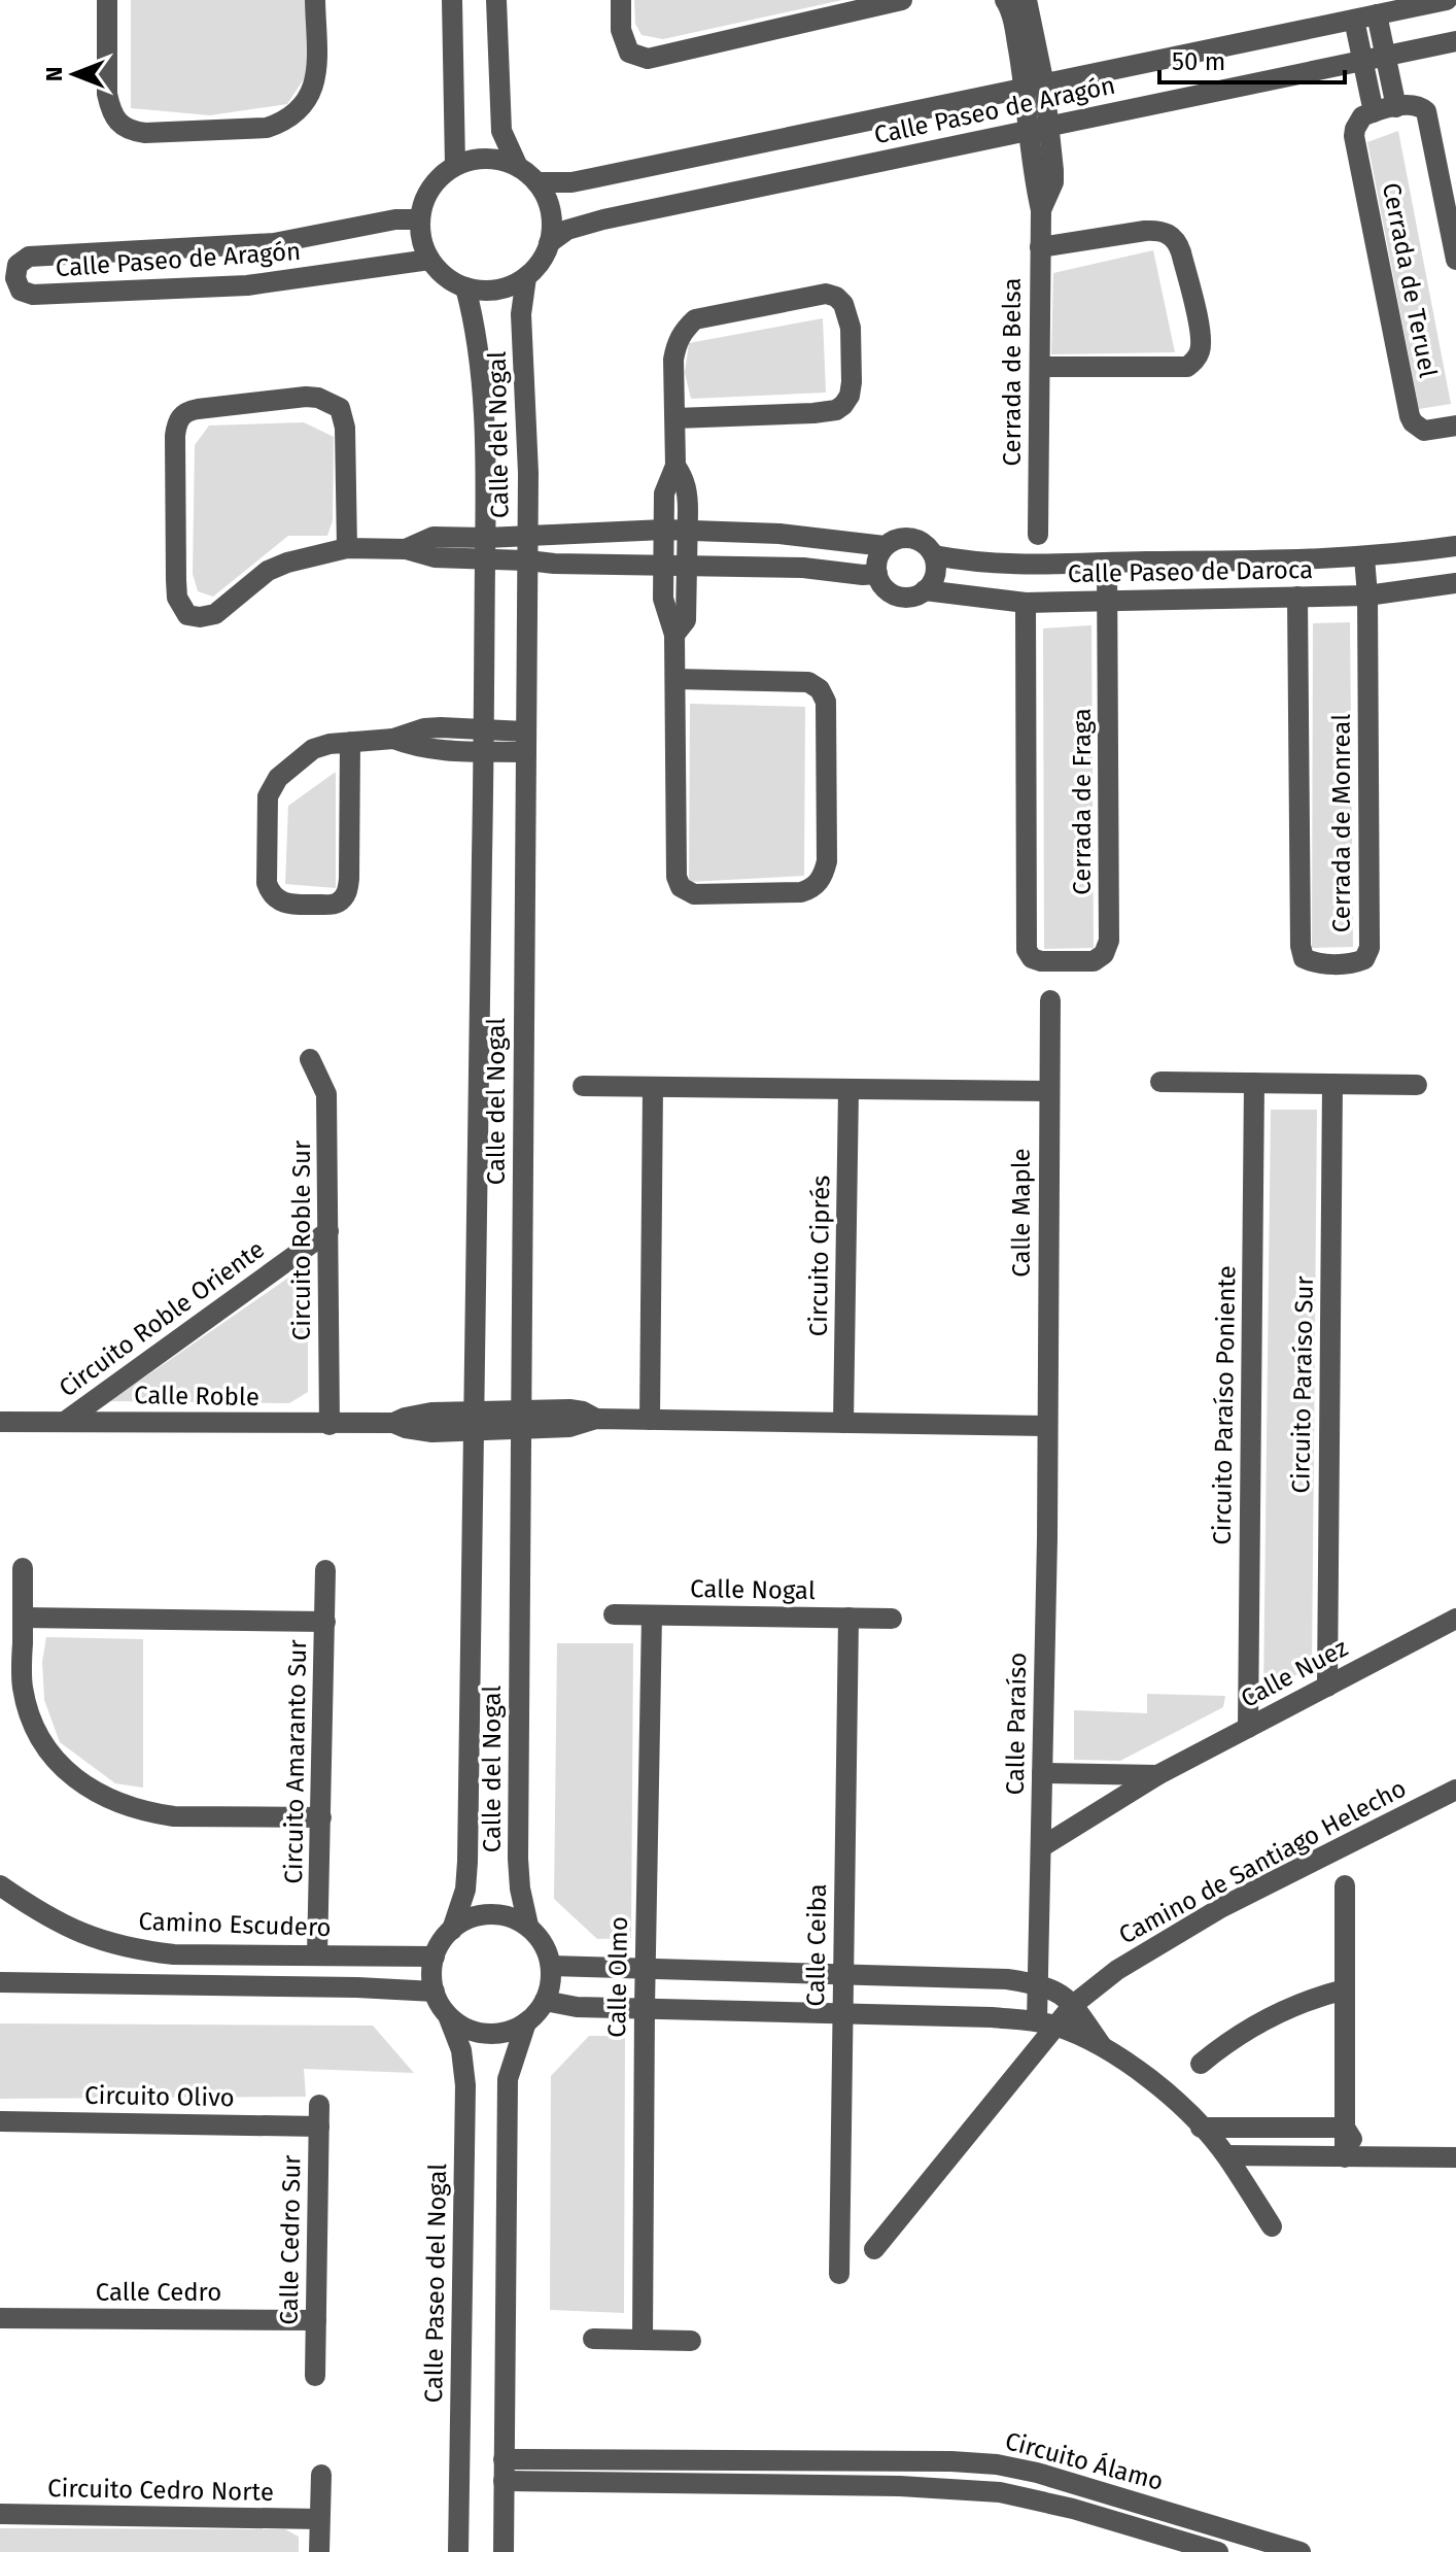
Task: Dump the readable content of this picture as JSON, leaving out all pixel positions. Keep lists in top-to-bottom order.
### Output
{
  "streets": {
    "street": [
      "Calle Paseo de Aragón",
      "Cerrada de Teruel",
      "Cerrada de Belsa",
      "Calle del Nogal",
      "Calle Paseo de Daroca",
      "Cerrada de Fraga",
      "Cerrada de Monreal",
      "Calle Maple",
      "Circuito Roble Sur",
      "Circuito Ciprés",
      "Circuito Roble Oriente",
      "Circuito Paraíso Sur",
      "Calle Roble",
      "Circuito Paraíso Poniente",
      "Calle Nogal",
      "Calle Nuez",
      "Calle Paraíso",
      "Circuito Amaranto Sur",
      "Camino de Santiago Helecho",
      "Camino Escudero",
      "Calle Ceiba",
      "Calle Olmo",
      "Circuito Olivo",
      "Calle Cedro Sur",
      "Calle Paseo del Nogal",
      "Calle Cedro",
      "Circuito Álamo",
      "Circuito Cedro Norte"
    ]
  },
  "crossings": [
    ["Calle Paseo de Aragón", "Cerrada de Belsa"],
    ["Calle Paseo de Aragón", "Calle del Nogal"],
    ["Calle del Nogal", "Calle Roble"],
    ["Calle del Nogal", "Camino Escudero"],
    ["Calle del Nogal", "Calle Paseo del Nogal"],
    ["Calle Paseo de Daroca", "Cerrada de Fraga"],
    ["Calle Paseo de Daroca", "Cerrada de Monreal"],
    ["Calle Maple", "Calle Paraíso"],
    ["Circuito Roble Sur", "Circuito Roble Oriente"],
    ["Circuito Roble Sur", "Calle Roble"],
    ["Circuito Roble Oriente", "Calle Roble"],
    ["Circuito Paraíso Sur", "Calle Nuez"],
    ["Circuito Paraíso Poniente", "Calle Nuez"],
    ["Calle Nogal", "Calle Ceiba"],
    ["Calle Nogal", "Calle Olmo"],
    ["Calle Nuez", "Calle Paraíso"],
    ["Calle Paraíso", "Camino de Santiago Helecho"],
    ["Circuito Amaranto Sur", "Camino Escudero"],
    ["Camino Escudero", "Calle Paseo del Nogal"],
    ["Circuito Olivo", "Calle Cedro Sur"],
    ["Calle Cedro Sur", "Calle Cedro"]
  ],
  "scale_bar": "50 m",
  "north": "left"
}
